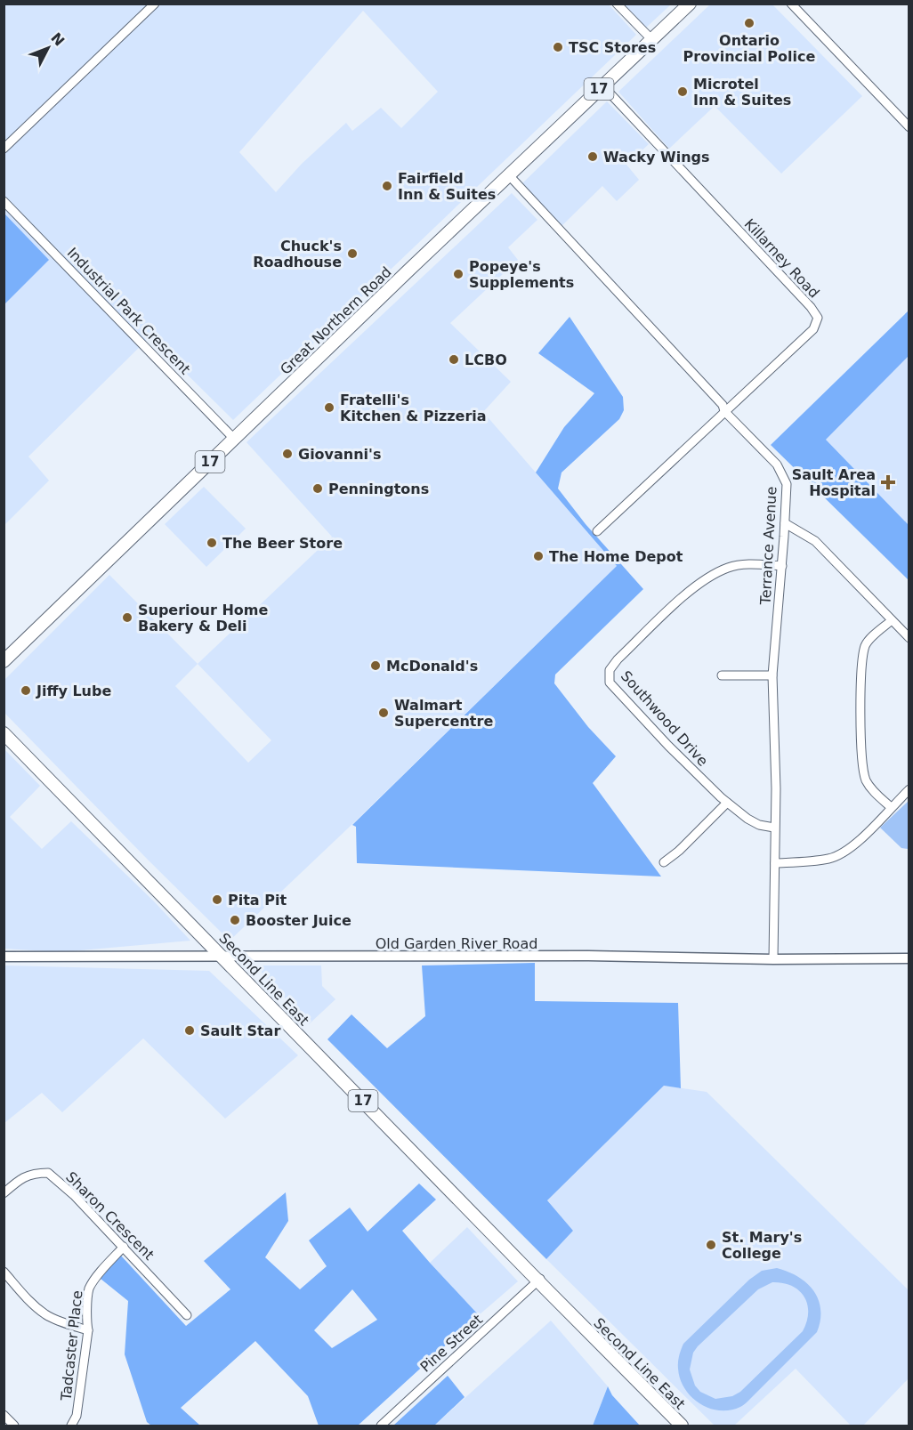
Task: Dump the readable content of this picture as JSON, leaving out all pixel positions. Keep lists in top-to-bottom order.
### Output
{
  "streets": {
    "highway": ["17", "Great Northern Road", "Second Line East"],
    "main road": ["Old Garden River Road"],
    "street": [
      "Killarney Road",
      "Industrial Park Crescent",
      "Terrance Avenue",
      "Southwood Drive",
      "Sharon Crescent",
      "Pine Street",
      "Tadcaster Place"
    ]
  },
  "crossings": [
    ["Killarney Road", "Great Northern Road"],
    ["Killarney Road", "Terrance Avenue"],
    ["Industrial Park Crescent", "Great Northern Road"],
    ["Great Northern Road", "Terrance Avenue"],
    ["Terrance Avenue", "Southwood Drive"],
    ["Terrance Avenue", "Old Garden River Road"],
    ["Old Garden River Road", "Second Line East"],
    ["Second Line East", "Pine Street"],
    ["Sharon Crescent", "Tadcaster Place"]
  ],
  "places": {
    "other": [
      "Ontario Provincial Police",
      "TSC Stores",
      "Microtel Inn & Suites",
      "Wacky Wings",
      "Fairfield Inn & Suites",
      "Chuck's Roadhouse",
      "Popeye's Supplements",
      "LCBO",
      "Fratelli's Kitchen & Pizzeria",
      "Giovanni's",
      "Penningtons",
      "The Beer Store",
      "The Home Depot",
      "Superiour Home Bakery & Deli",
      "McDonald's",
      "Jiffy Lube",
      "Walmart Supercentre",
      "Pita Pit",
      "Booster Juice",
      "Sault Star",
      "St. Mary's College"
    ],
    "health": ["Sault Area Hospital"]
  },
  "north": "top right"
}
